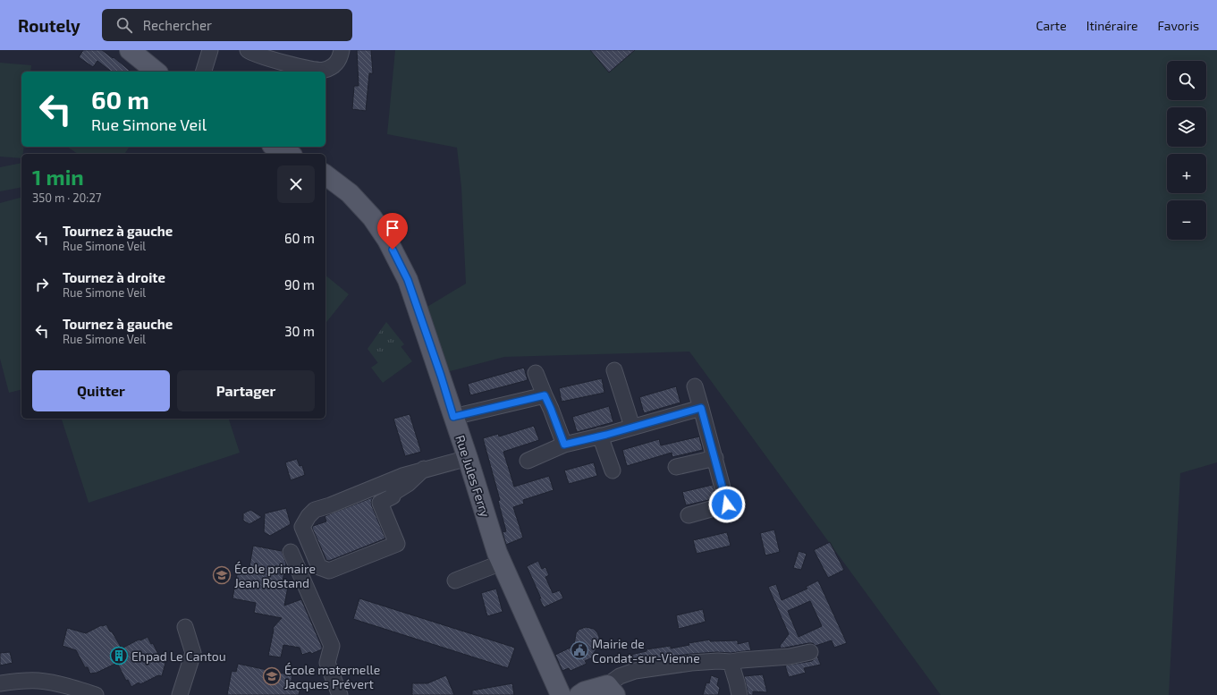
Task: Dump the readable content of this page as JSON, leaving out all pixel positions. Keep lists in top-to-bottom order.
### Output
{
  "streets": {
    "main road": ["Rue Jules Ferry"]
  },
  "places": {
    "school or university": ["École primaire Jean Rostand", "École maternelle Jacques Prévert"],
    "public building": ["Mairie de Condat-sur-Vienne"],
    "building": ["Ehpad Le Cantou"]
  },
  "page": {
    "header": "Routely",
    "search": "Rechercher",
    "nav": ["Carte", "Itinéraire", "Favoris"],
    "map_buttons": ["+", "−"],
    "turn": ["60 m", "Rue Simone Veil"],
    "heading": ["1 min", "350 m · 20:27"],
    "list": [
      {
        "name": "Tournez à gauche",
        "note": "Rue Simone Veil",
        "value": "60 m"
      },
      {
        "name": "Tournez à droite",
        "note": "Rue Simone Veil",
        "value": "90 m"
      },
      {
        "name": "Tournez à gauche",
        "note": "Rue Simone Veil",
        "value": "30 m"
      }
    ],
    "buttons": ["Quitter", "Partager"]
  }
}
